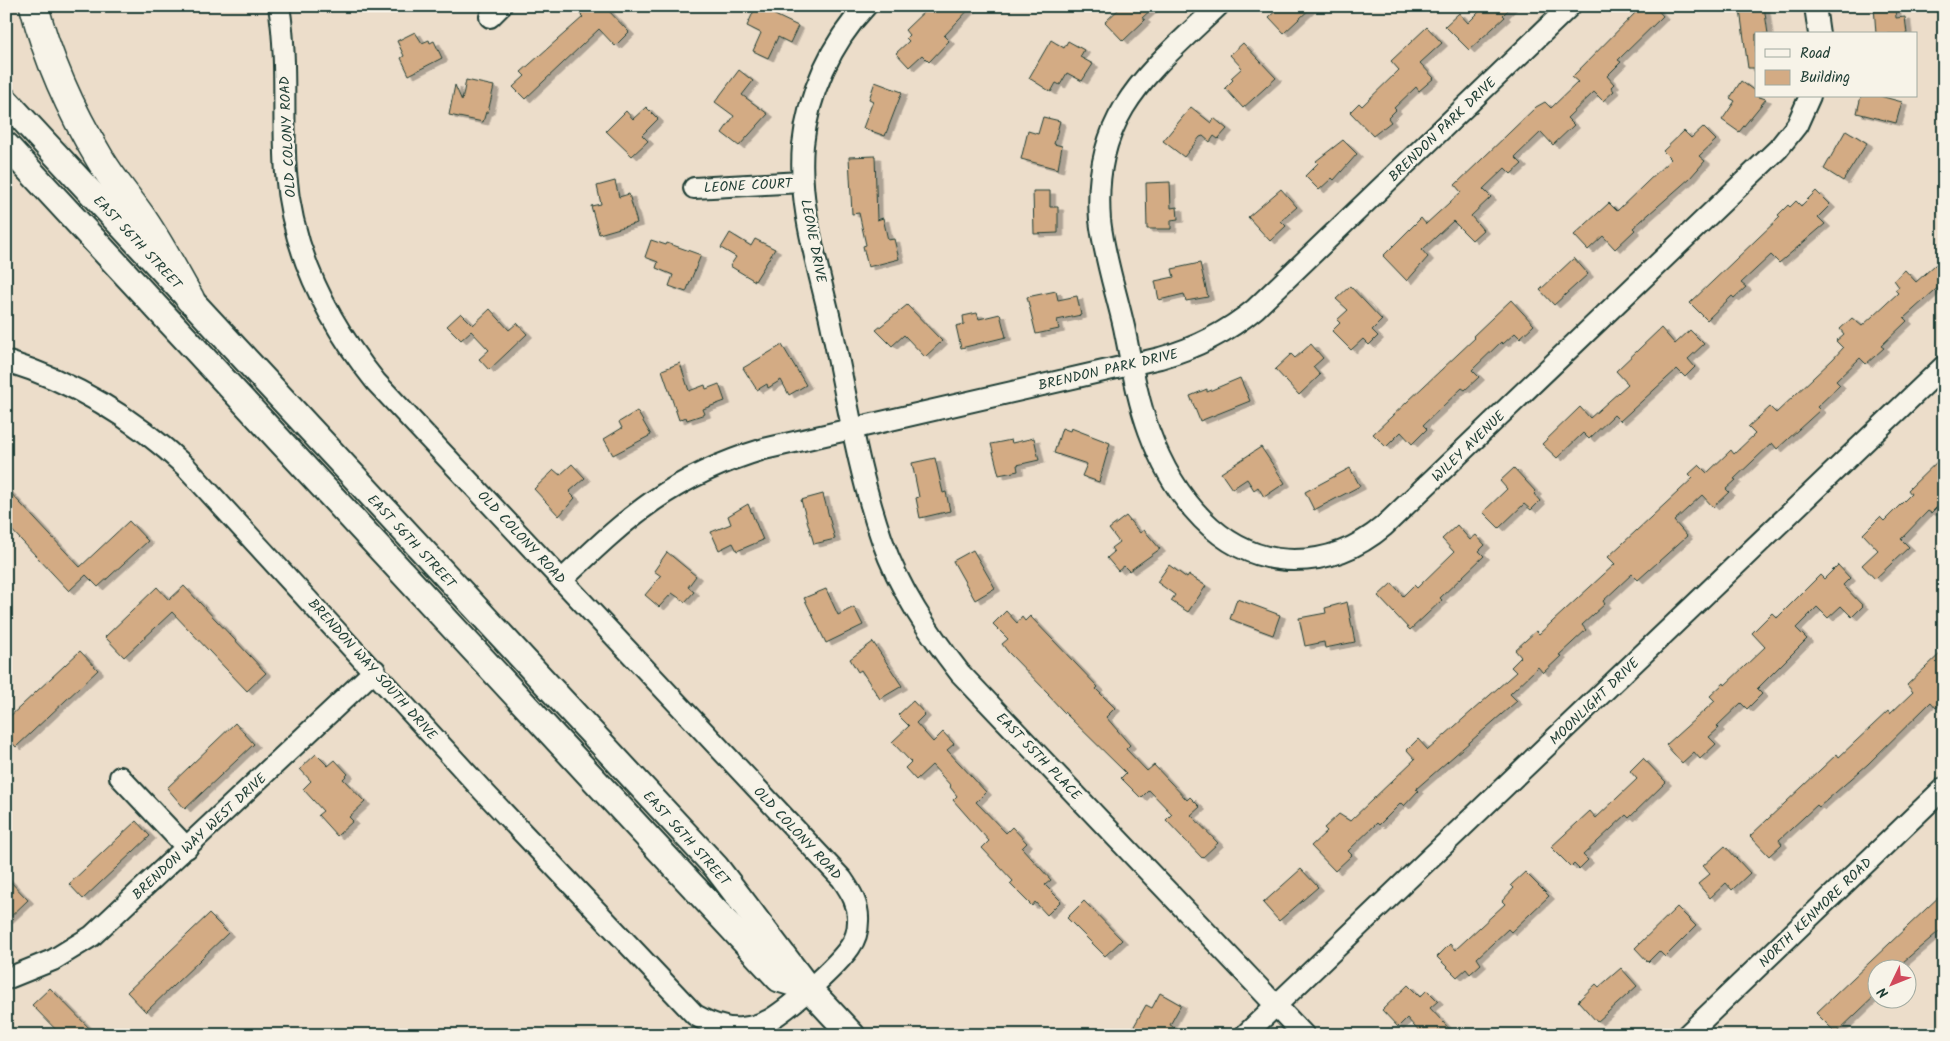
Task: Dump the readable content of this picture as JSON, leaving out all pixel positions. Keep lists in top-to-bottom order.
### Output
{
  "streets": {
    "main road": ["EAST 56TH STREET"],
    "street": [
      "BRENDON PARK DRIVE",
      "OLD COLONY ROAD",
      "LEONE COURT",
      "LEONE DRIVE",
      "WILEY AVENUE",
      "BRENDON WAY SOUTH DRIVE",
      "MOONLIGHT DRIVE",
      "EAST 55TH PLACE",
      "BRENDON WAY WEST DRIVE",
      "NORTH KENMORE ROAD"
    ]
  },
  "crossings": [
    ["BRENDON PARK DRIVE", "OLD COLONY ROAD"],
    ["BRENDON PARK DRIVE", "LEONE DRIVE"],
    ["BRENDON PARK DRIVE", "WILEY AVENUE"],
    ["BRENDON PARK DRIVE", "EAST 55TH PLACE"],
    ["OLD COLONY ROAD", "EAST 56TH STREET"],
    ["OLD COLONY ROAD", "BRENDON WAY SOUTH DRIVE"],
    ["LEONE COURT", "LEONE DRIVE"],
    ["LEONE DRIVE", "EAST 55TH PLACE"],
    ["BRENDON WAY SOUTH DRIVE", "BRENDON WAY WEST DRIVE"],
    ["MOONLIGHT DRIVE", "EAST 55TH PLACE"]
  ],
  "legend": ["Road", "Building"],
  "north": "bottom left"
}
